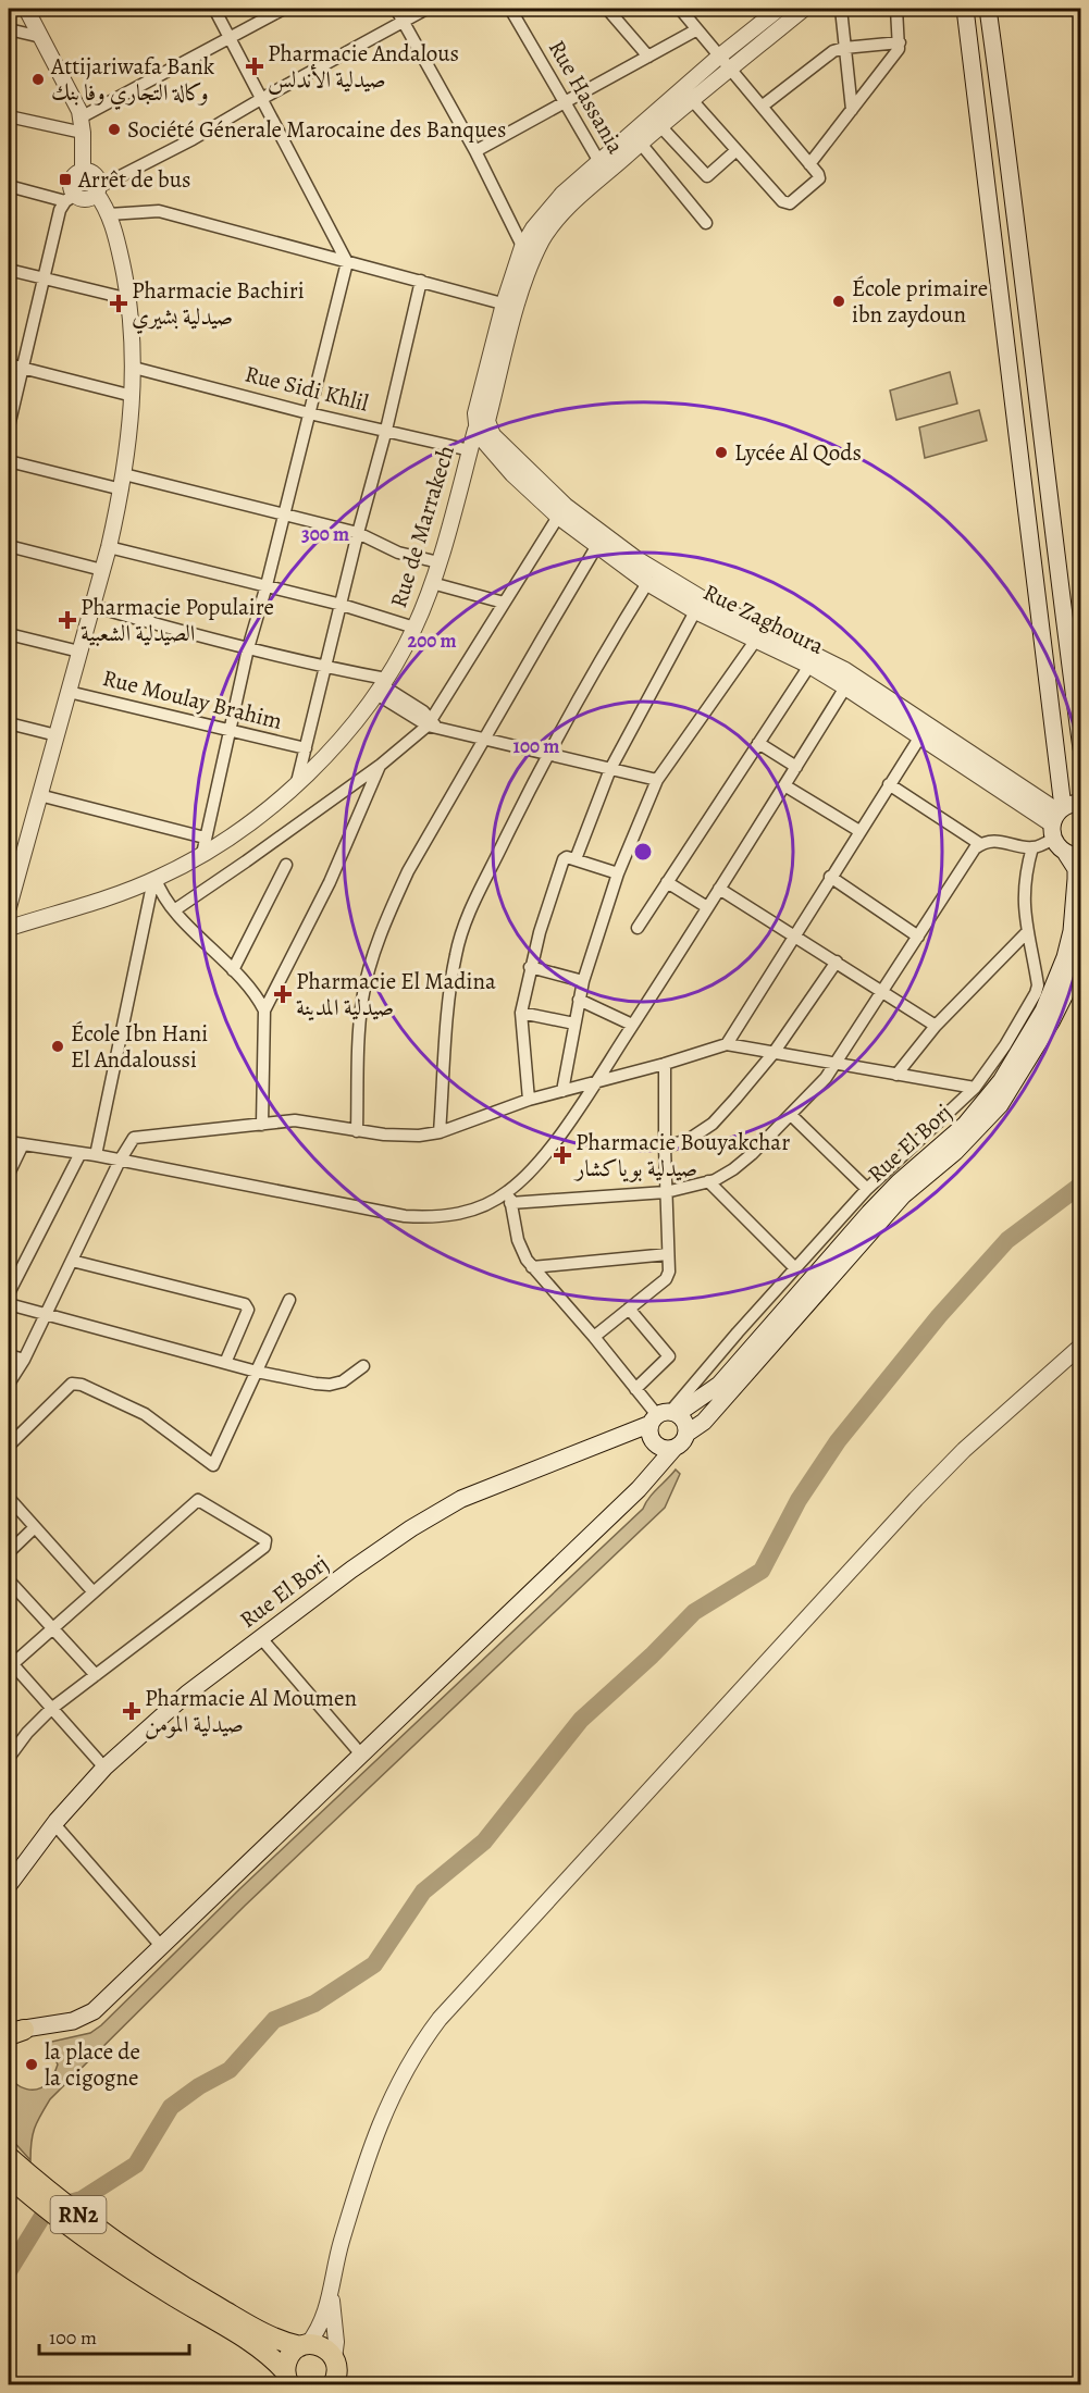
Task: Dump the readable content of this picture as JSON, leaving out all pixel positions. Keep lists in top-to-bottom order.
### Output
{
  "streets": {
    "highway": ["RN2"],
    "main road": ["Rue El Borj"],
    "street": [
      "Rue Hassania",
      "Rue Sidi Khlil",
      "Rue de Marrakech",
      "Rue Zaghoura",
      "Rue Moulay Brahim"
    ]
  },
  "crossings": [
    ["Rue Hassania", "Rue de Marrakech"],
    ["Rue Sidi Khlil", "Rue de Marrakech"],
    ["Rue de Marrakech", "Rue Zaghoura"]
  ],
  "places": {
    "health": [
      "Pharmacie Andalous صيدلية الأندلس",
      "Pharmacie Bachiri صيدلية بشيري",
      "Pharmacie Populaire الصيدلية الشعبية",
      "Pharmacie El Madina صيدلية المدينة",
      "Pharmacie Bouyakchar صيدلية بوياكشار",
      "Pharmacie Al Moumen صيدلية المومن"
    ],
    "other": [
      "Attijariwafa Bank وكالة التجاري وفا بنك",
      "Société Génerale Marocaine des Banques",
      "École primaire ibn zaydoun",
      "Lycée Al Qods",
      "École Ibn Hani El Andaloussi",
      "la place de la cigogne"
    ],
    "transit": ["Arrêt de bus"]
  },
  "scale_bar": "100 m",
  "rings": ["300 m", "200 m", "100 m"]
}
